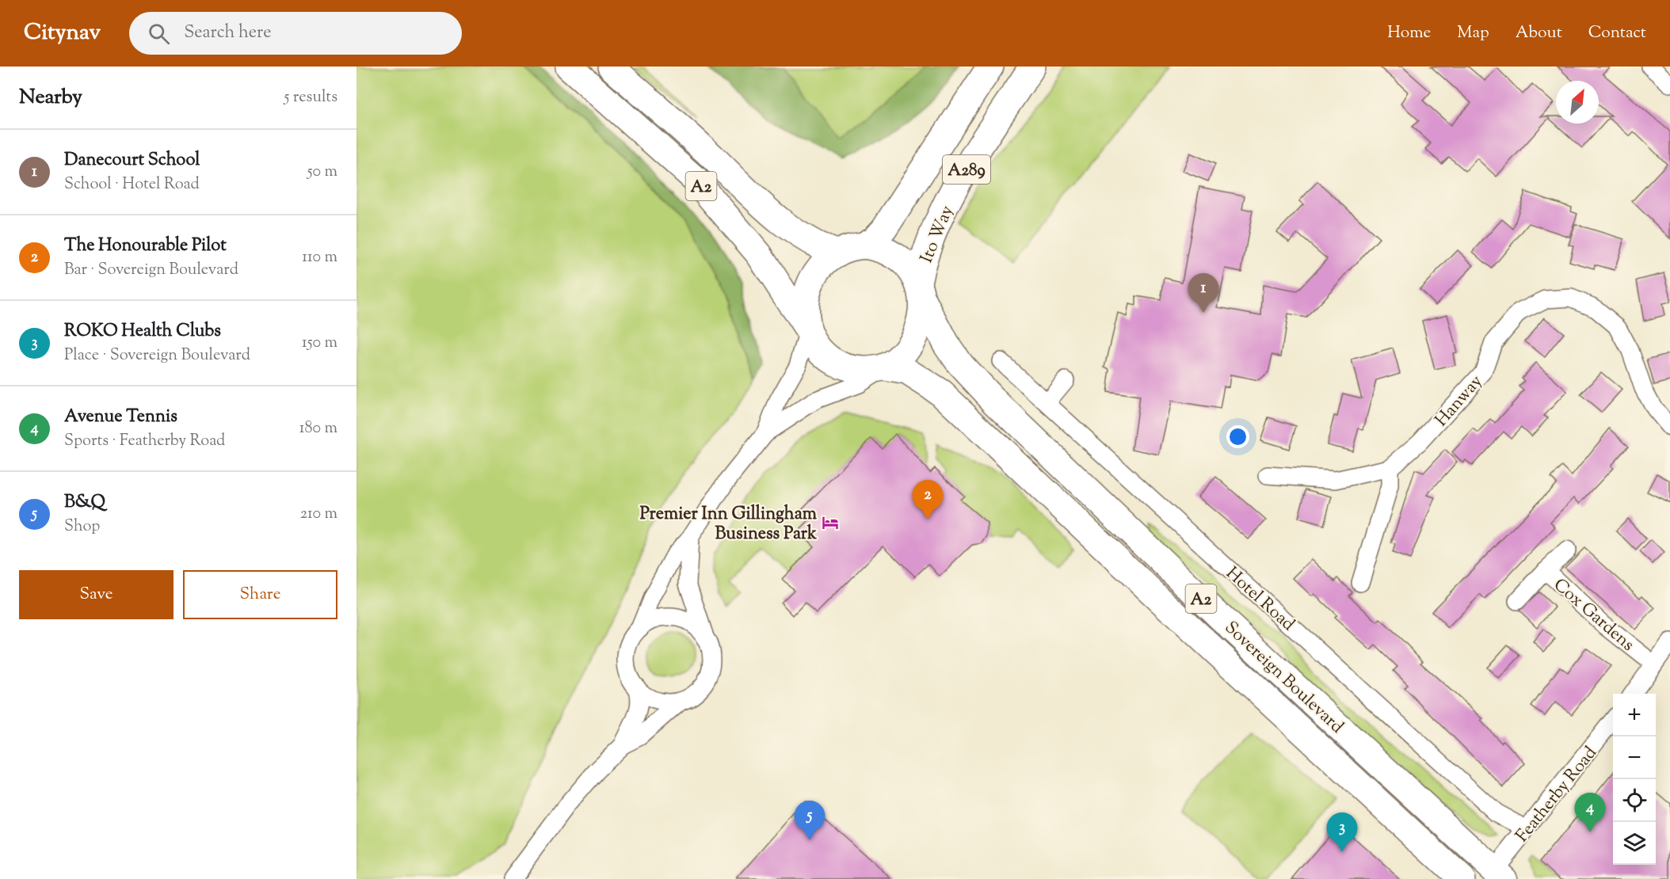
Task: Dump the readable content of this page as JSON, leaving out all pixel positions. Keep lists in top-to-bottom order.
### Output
{
  "streets": {
    "main road": [
      "A289",
      "A2",
      "Ito Way",
      "Sovereign Boulevard"
    ],
    "street": [
      "Hanway",
      "Hotel Road",
      "Cox Gardens",
      "Featherby Road"
    ]
  },
  "crossings": [
    ["A289", "A2"],
    ["A289", "Ito Way"],
    ["A289", "Sovereign Boulevard"],
    ["A2", "Ito Way"],
    ["A2", "Sovereign Boulevard"],
    ["Ito Way", "Sovereign Boulevard"],
    ["Hotel Road", "Featherby Road"],
    ["Sovereign Boulevard", "Featherby Road"]
  ],
  "places": {
    "hotel": ["Premier Inn Gillingham Business Park"]
  },
  "north": "top right",
  "page": {
    "header": "Citynav",
    "search": "Search here",
    "nav": [
      "Home",
      "Map",
      "About",
      "Contact"
    ],
    "heading": ["Nearby", "5 results"],
    "list": [
      {
        "mark": "1",
        "name": "Danecourt School",
        "note": "School · Hotel Road",
        "value": "50 m"
      },
      {
        "mark": "2",
        "name": "The Honourable Pilot",
        "note": "Bar · Sovereign Boulevard",
        "value": "110 m"
      },
      {
        "mark": "3",
        "name": "ROKO Health Clubs",
        "note": "Place · Sovereign Boulevard",
        "value": "150 m"
      },
      {
        "mark": "4",
        "name": "Avenue Tennis",
        "note": "Sports · Featherby Road",
        "value": "180 m"
      },
      {
        "mark": "5",
        "name": "B&Q",
        "note": "Shop",
        "value": "210 m"
      }
    ],
    "pins": [
      "1",
      "2",
      "4",
      "5",
      "3"
    ],
    "buttons": ["Save", "Share"],
    "map_buttons": ["+", "−"]
  }
}
